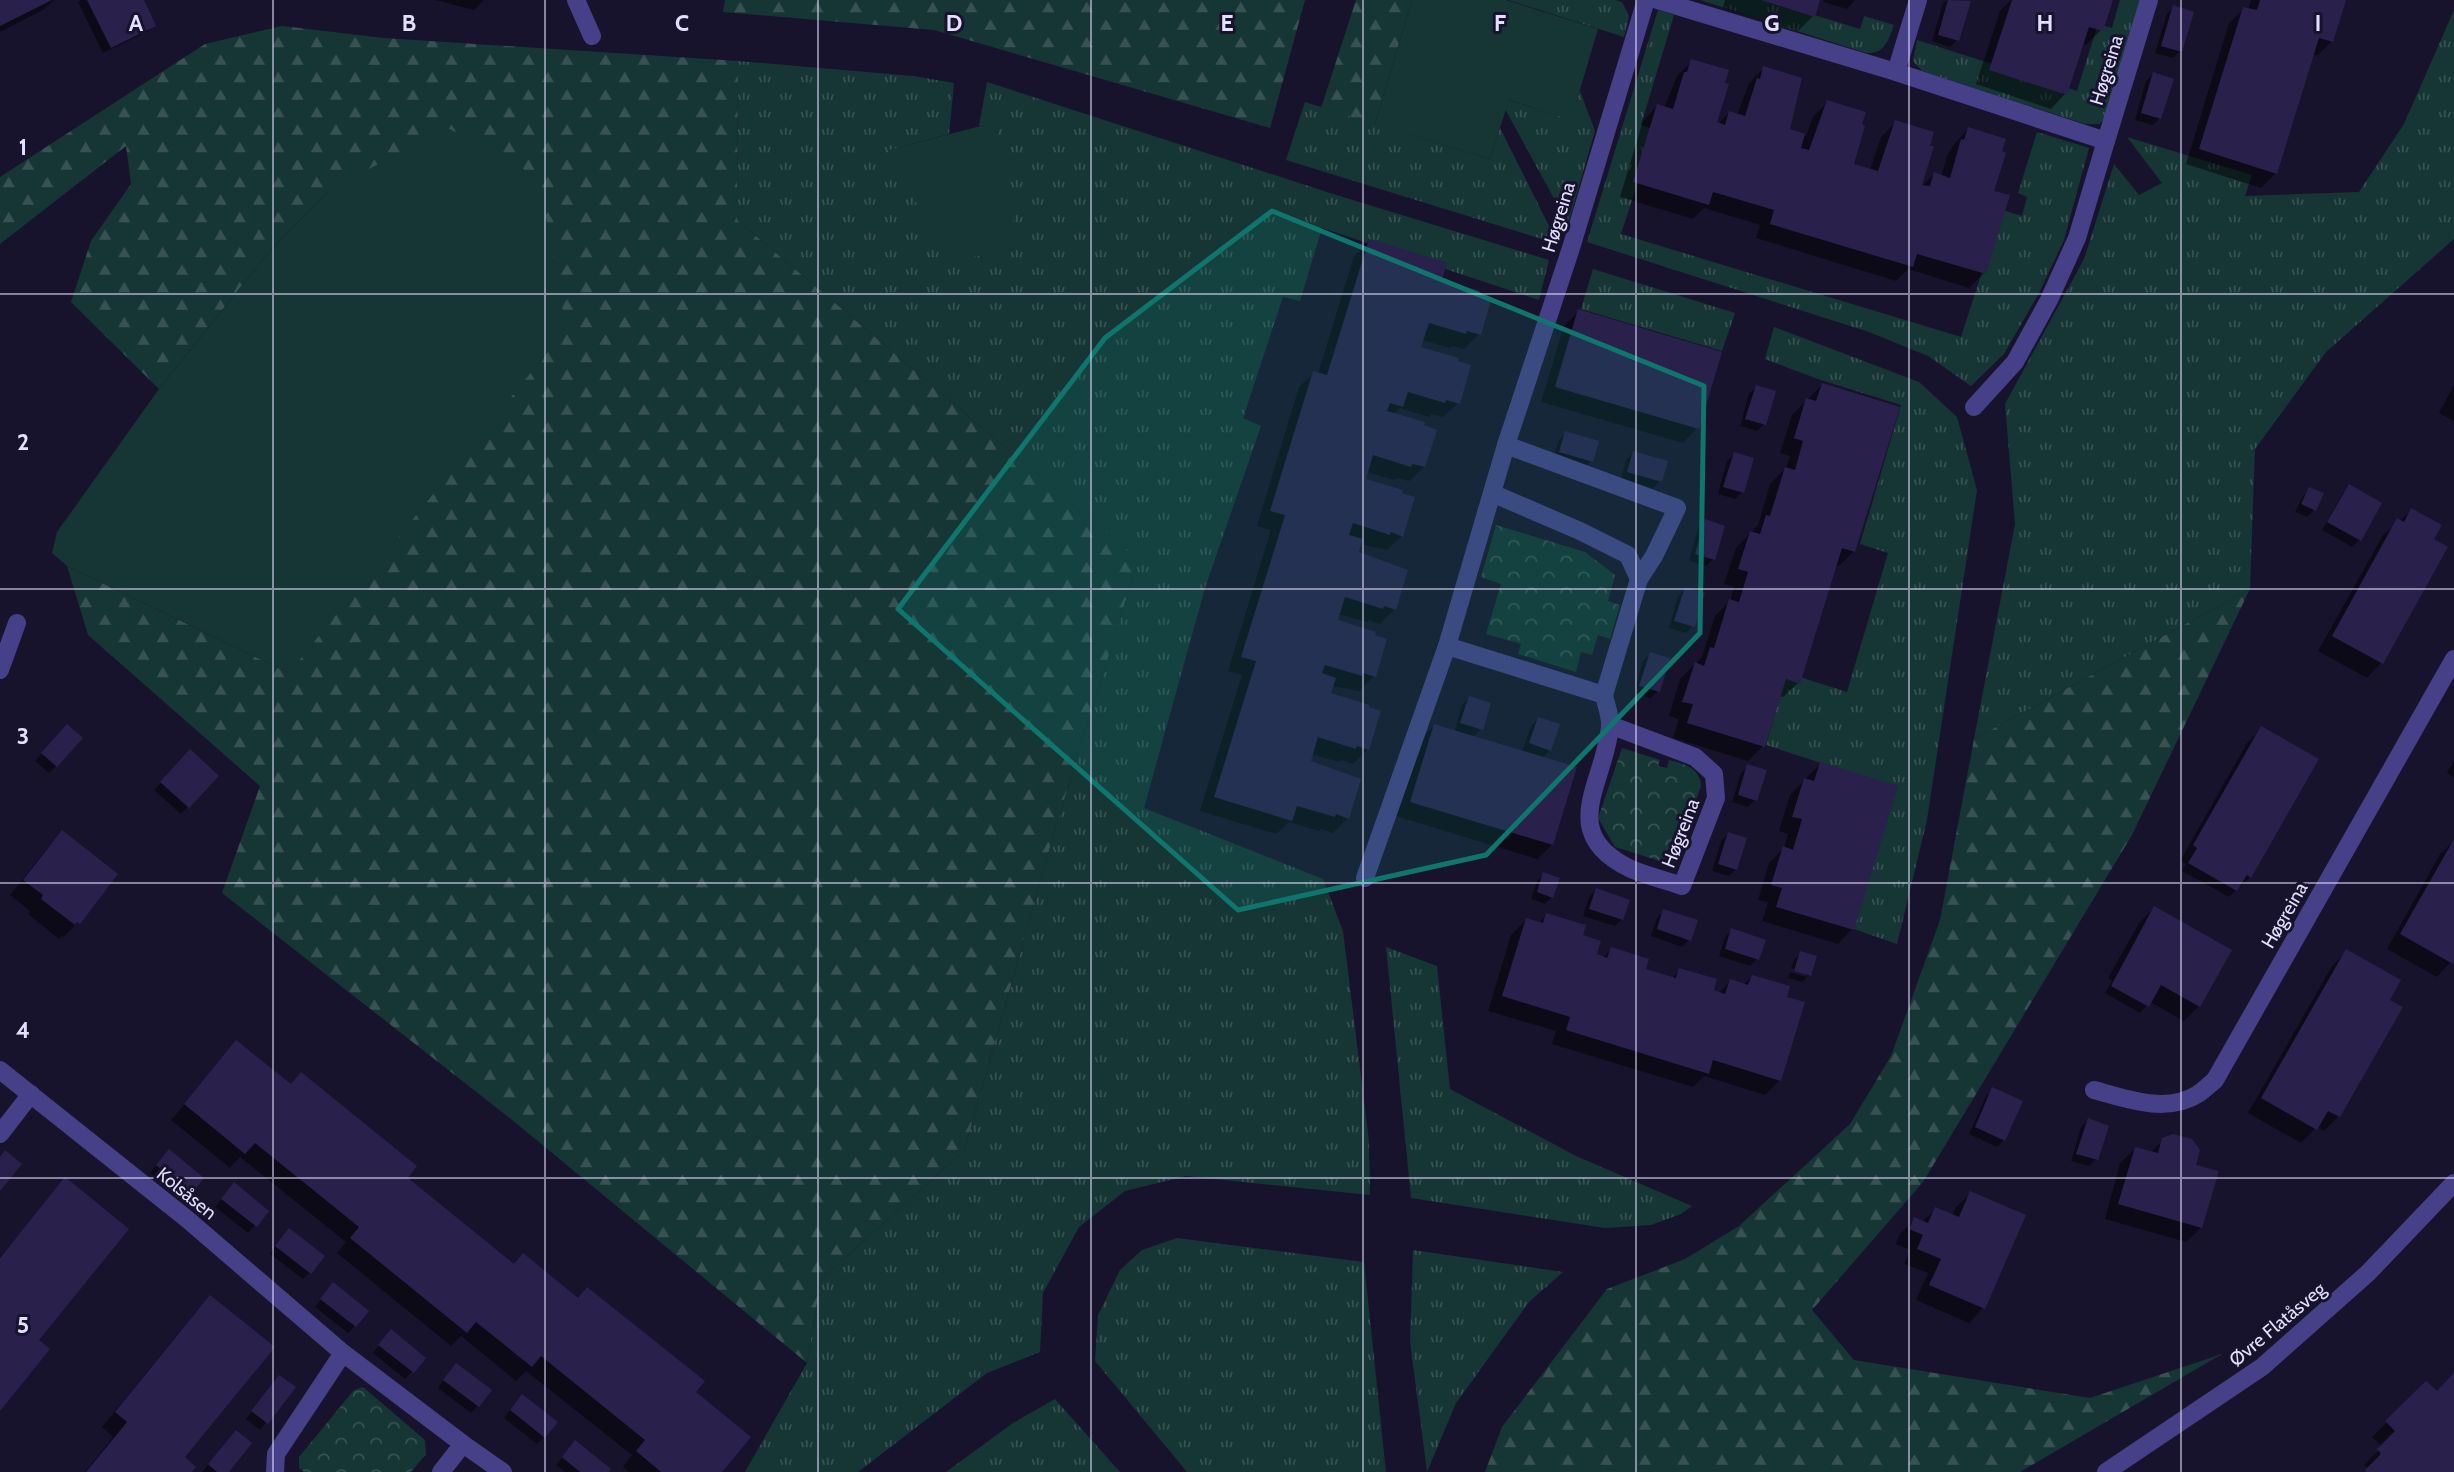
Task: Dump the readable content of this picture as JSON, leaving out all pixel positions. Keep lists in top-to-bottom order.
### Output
{
  "streets": {
    "street": ["Høgreina", "Kolsåsen", "Øvre Flatåsveg"]
  },
  "grid": {
    "columns": [
      "A",
      "B",
      "C",
      "D",
      "E",
      "F",
      "G",
      "H",
      "I"
    ],
    "rows": [
      "1",
      "2",
      "3",
      "4",
      "5"
    ]
  }
}
